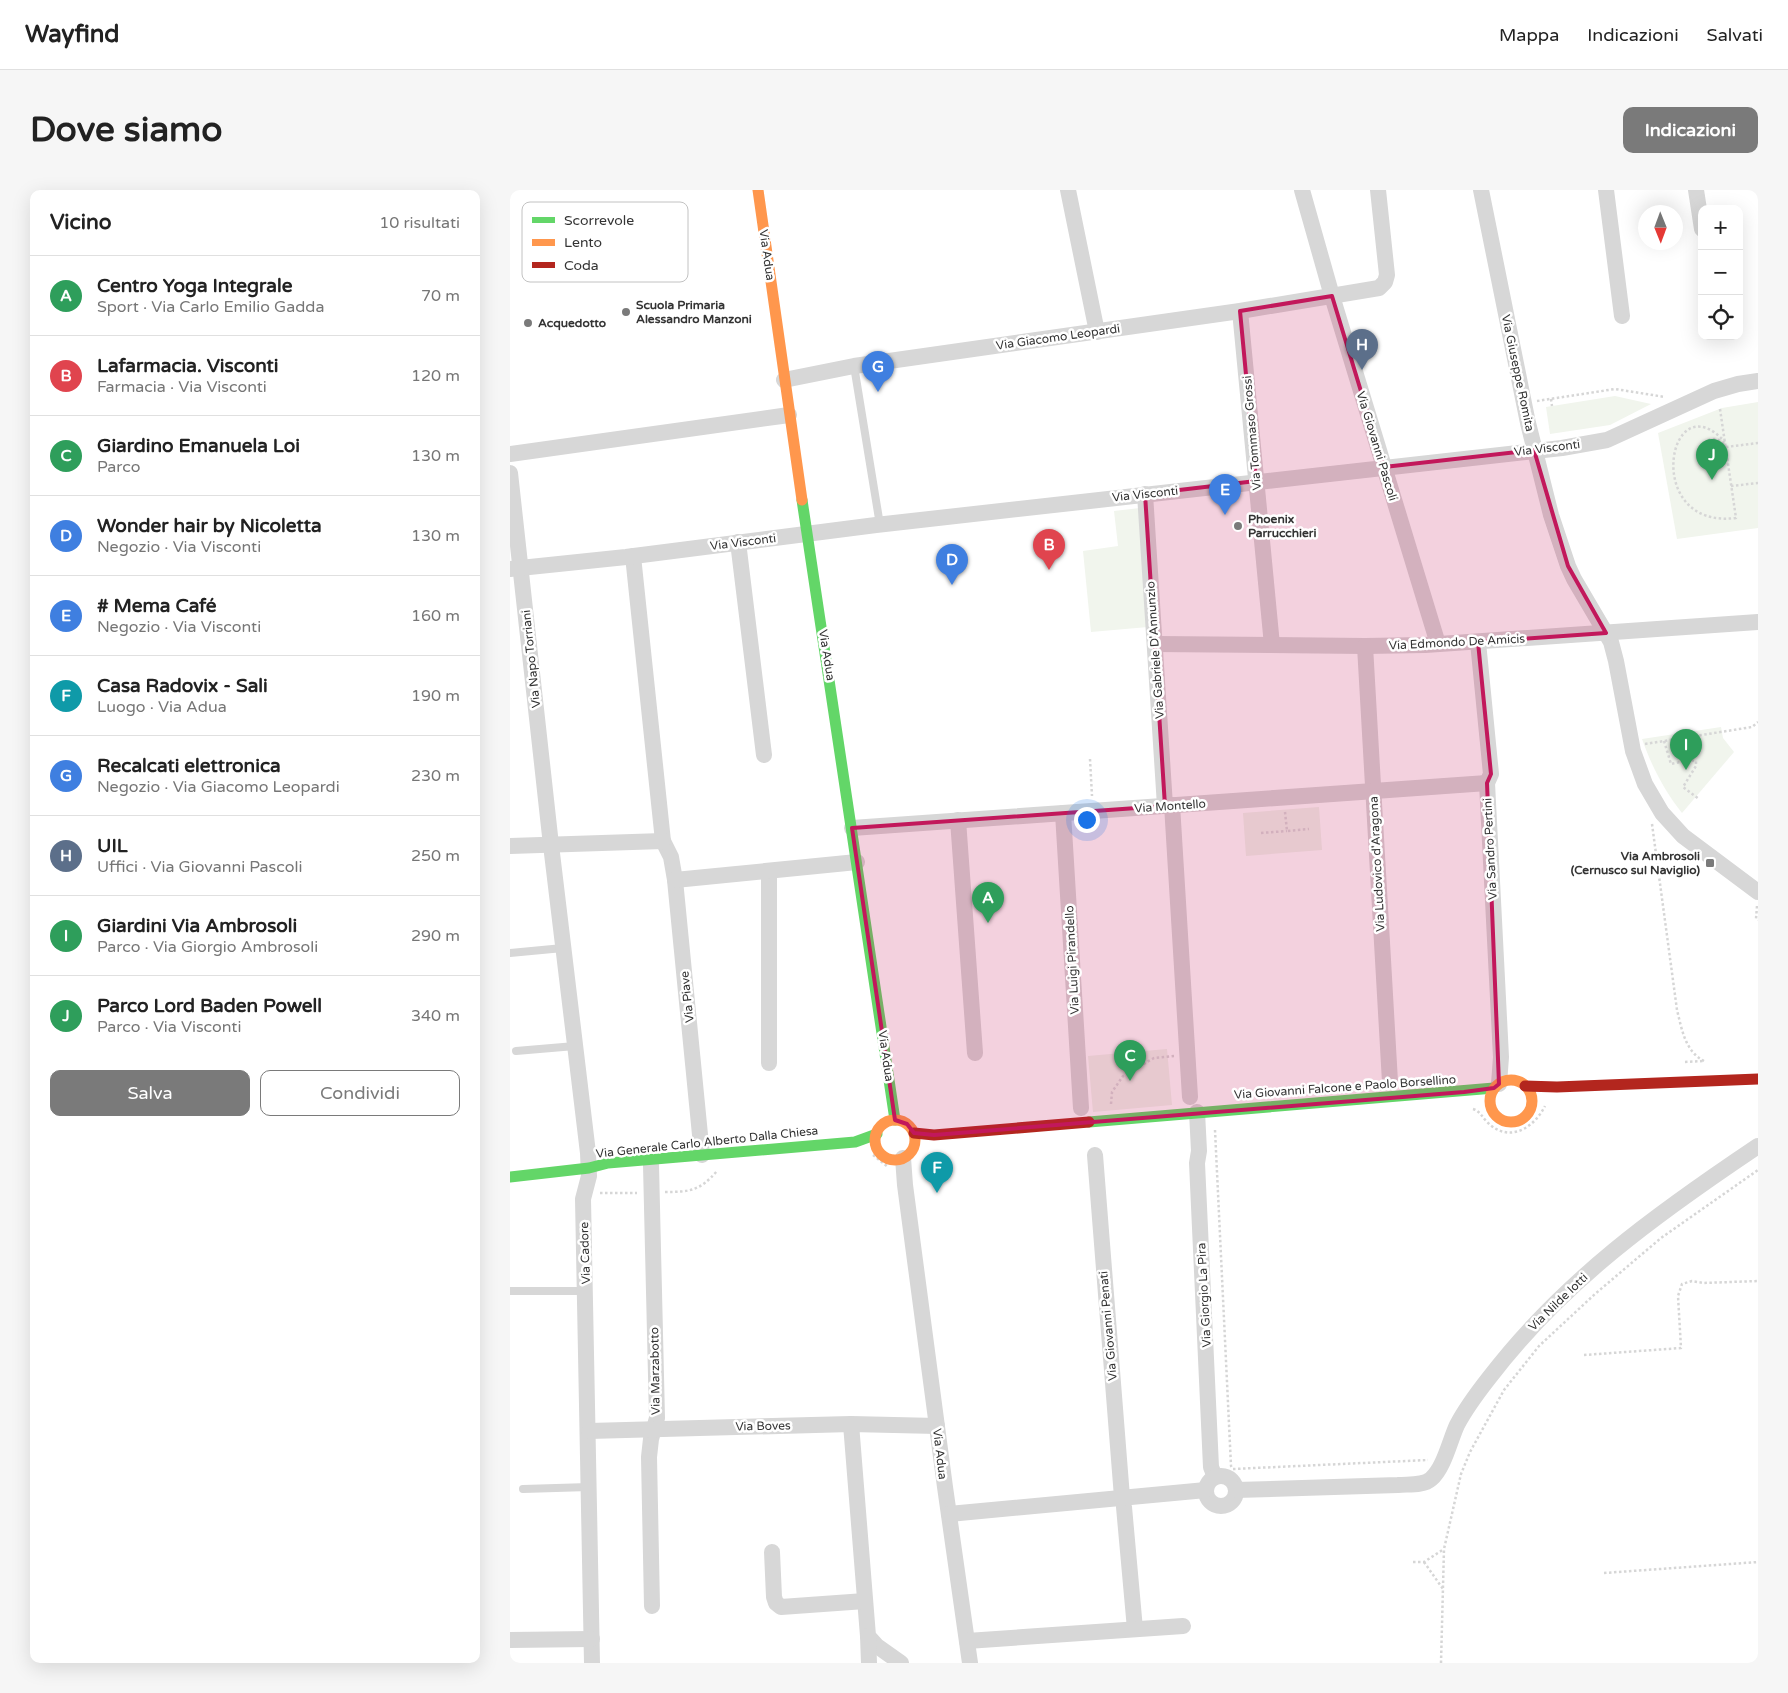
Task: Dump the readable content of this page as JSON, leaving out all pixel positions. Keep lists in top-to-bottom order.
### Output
{
  "streets": {
    "street": [
      "Via Adua",
      "Via Giacomo Leopardi",
      "Via Giuseppe Romita",
      "Via Tommaso Grossi",
      "Via Giovanni Pascoli",
      "Via Visconti",
      "Via Edmondo De Amicis",
      "Via Gabriele D'Annunzio",
      "Via Napo Torriani",
      "Via Montello",
      "Via Sandro Pertini",
      "Via Ludovico d'Aragona",
      "Via Luigi Pirandello",
      "Via Piave",
      "Via Giovanni Falcone e Paolo Borsellino",
      "Via Generale Carlo Alberto Dalla Chiesa",
      "Via Cadore",
      "Via Giorgio La Pira",
      "Via Nilde Iotti",
      "Via Giovanni Penati",
      "Via Marzabotto",
      "Via Boves"
    ]
  },
  "crossings": [
    ["Via Adua", "Via Giacomo Leopardi"],
    ["Via Adua", "Via Visconti"],
    ["Via Adua", "Via Montello"],
    ["Via Adua", "Via Generale Carlo Alberto Dalla Chiesa"],
    ["Via Adua", "Via Boves"],
    ["Via Giacomo Leopardi", "Via Tommaso Grossi"],
    ["Via Giacomo Leopardi", "Via Giovanni Pascoli"],
    ["Via Giuseppe Romita", "Via Visconti"],
    ["Via Giuseppe Romita", "Via Edmondo De Amicis"],
    ["Via Tommaso Grossi", "Via Visconti"],
    ["Via Tommaso Grossi", "Via Edmondo De Amicis"],
    ["Via Giovanni Pascoli", "Via Visconti"],
    ["Via Giovanni Pascoli", "Via Edmondo De Amicis"],
    ["Via Visconti", "Via Gabriele D'Annunzio"],
    ["Via Visconti", "Via Napo Torriani"],
    ["Via Visconti", "Via Piave"],
    ["Via Edmondo De Amicis", "Via Gabriele D'Annunzio"],
    ["Via Edmondo De Amicis", "Via Sandro Pertini"],
    ["Via Edmondo De Amicis", "Via Ludovico d'Aragona"],
    ["Via Gabriele D'Annunzio", "Via Montello"],
    ["Via Napo Torriani", "Via Cadore"],
    ["Via Montello", "Via Sandro Pertini"],
    ["Via Montello", "Via Ludovico d'Aragona"],
    ["Via Montello", "Via Luigi Pirandello"],
    ["Via Sandro Pertini", "Via Giovanni Falcone e Paolo Borsellino"],
    ["Via Piave", "Via Generale Carlo Alberto Dalla Chiesa"],
    ["Via Giovanni Falcone e Paolo Borsellino", "Via Giorgio La Pira"],
    ["Via Generale Carlo Alberto Dalla Chiesa", "Via Cadore"],
    ["Via Generale Carlo Alberto Dalla Chiesa", "Via Marzabotto"],
    ["Via Cadore", "Via Boves"],
    ["Via Giorgio La Pira", "Via Nilde Iotti"],
    ["Via Marzabotto", "Via Boves"]
  ],
  "places": {
    "other": ["Scuola Primaria Alessandro Manzoni", "Acquedotto", "Phoenix Parrucchieri"],
    "transit": ["Via Ambrosoli (Cernusco sul Naviglio)"]
  },
  "legend": ["Scorrevole", "Lento", "Coda"],
  "north": "bottom",
  "page": {
    "header": "Wayfind",
    "nav": ["Mappa", "Indicazioni", "Salvati"],
    "buttons": [
      "Indicazioni",
      ["Salva", "Condividi"]
    ],
    "title": "Dove siamo",
    "heading": ["Vicino", "10 risultati"],
    "map_buttons": ["+", "−"],
    "list": [
      {
        "mark": "A",
        "name": "Centro Yoga Integrale",
        "note": "Sport · Via Carlo Emilio Gadda",
        "value": "70 m"
      },
      {
        "mark": "B",
        "name": "Lafarmacia. Visconti",
        "note": "Farmacia · Via Visconti",
        "value": "120 m"
      },
      {
        "mark": "C",
        "name": "Giardino Emanuela Loi",
        "note": "Parco",
        "value": "130 m"
      },
      {
        "mark": "D",
        "name": "Wonder hair by Nicoletta",
        "note": "Negozio · Via Visconti",
        "value": "130 m"
      },
      {
        "mark": "E",
        "name": "# Mema Café",
        "note": "Negozio · Via Visconti",
        "value": "160 m"
      },
      {
        "mark": "F",
        "name": "Casa Radovix - Sali",
        "note": "Luogo · Via Adua",
        "value": "190 m"
      },
      {
        "mark": "G",
        "name": "Recalcati elettronica",
        "note": "Negozio · Via Giacomo Leopardi",
        "value": "230 m"
      },
      {
        "mark": "H",
        "name": "UIL",
        "note": "Uffici · Via Giovanni Pascoli",
        "value": "250 m"
      },
      {
        "mark": "I",
        "name": "Giardini Via Ambrosoli",
        "note": "Parco · Via Giorgio Ambrosoli",
        "value": "290 m"
      },
      {
        "mark": "J",
        "name": "Parco Lord Baden Powell",
        "note": "Parco · Via Visconti",
        "value": "340 m"
      }
    ],
    "pins": [
      "H",
      "G",
      "J",
      "E",
      "B",
      "D",
      "I",
      "A",
      "C",
      "F"
    ]
  }
}
